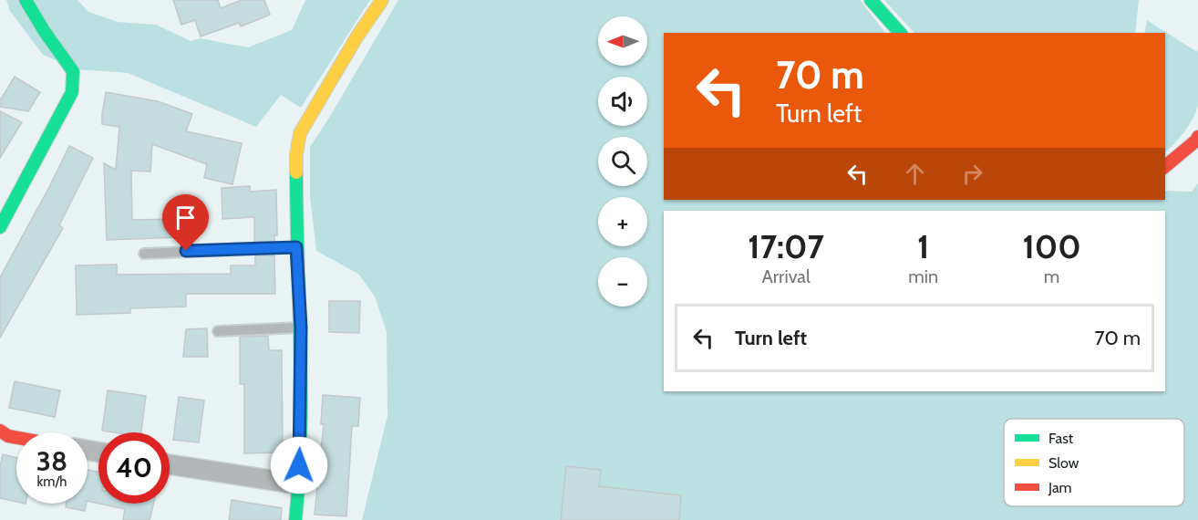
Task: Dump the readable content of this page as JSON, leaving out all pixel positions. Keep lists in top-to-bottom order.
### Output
{
  "legend": ["Fast", "Slow", "Jam"],
  "north": "left",
  "page": {
    "map_buttons": ["+", "−"],
    "turn": ["70 m", "Turn left"],
    "eta": [
      "17:07",
      "Arrival",
      "1",
      "min",
      "100",
      "m"
    ],
    "list": [
      {
        "name": "Turn left",
        "value": "70 m"
      }
    ],
    "speed": "38 km/h",
    "limit": "40"
  }
}
